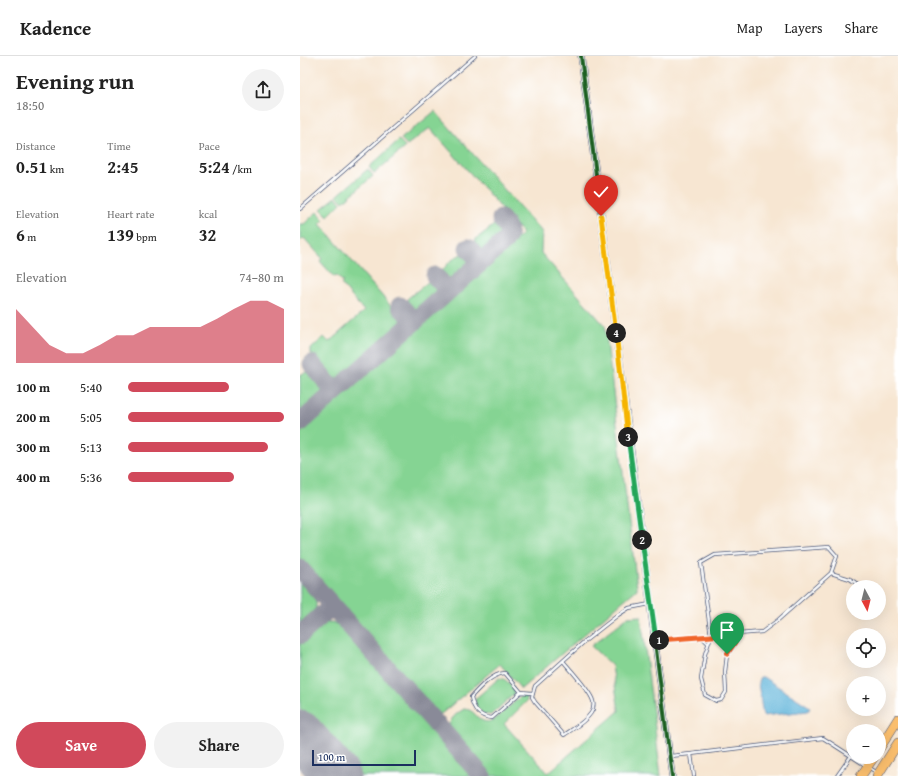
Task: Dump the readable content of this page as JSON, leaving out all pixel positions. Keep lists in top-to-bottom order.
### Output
{
  "scale_bar": "100 m",
  "north": "bottom",
  "page": {
    "header": "Kadence",
    "nav": ["Map", "Layers", "Share"],
    "heading": ["Evening run", "18:50"],
    "stats": [
      ["Distance", "0.51 km"],
      ["Time", "2:45"],
      ["Pace", "5:24 /km"],
      ["Elevation", "6 m"],
      ["Heart rate", "139 bpm"],
      ["kcal", "32"]
    ],
    "chart": ["Elevation", "74–80 m"],
    "pins": [
      "4",
      "3",
      "2",
      "1"
    ],
    "list": [
      {
        "name": "100 m",
        "note": "5:40"
      },
      {
        "name": "200 m",
        "note": "5:05"
      },
      {
        "name": "300 m",
        "note": "5:13"
      },
      {
        "name": "400 m",
        "note": "5:36"
      }
    ],
    "map_buttons": ["+", "−"],
    "buttons": ["Save", "Share"],
    "scale": "100 m"
  }
}
